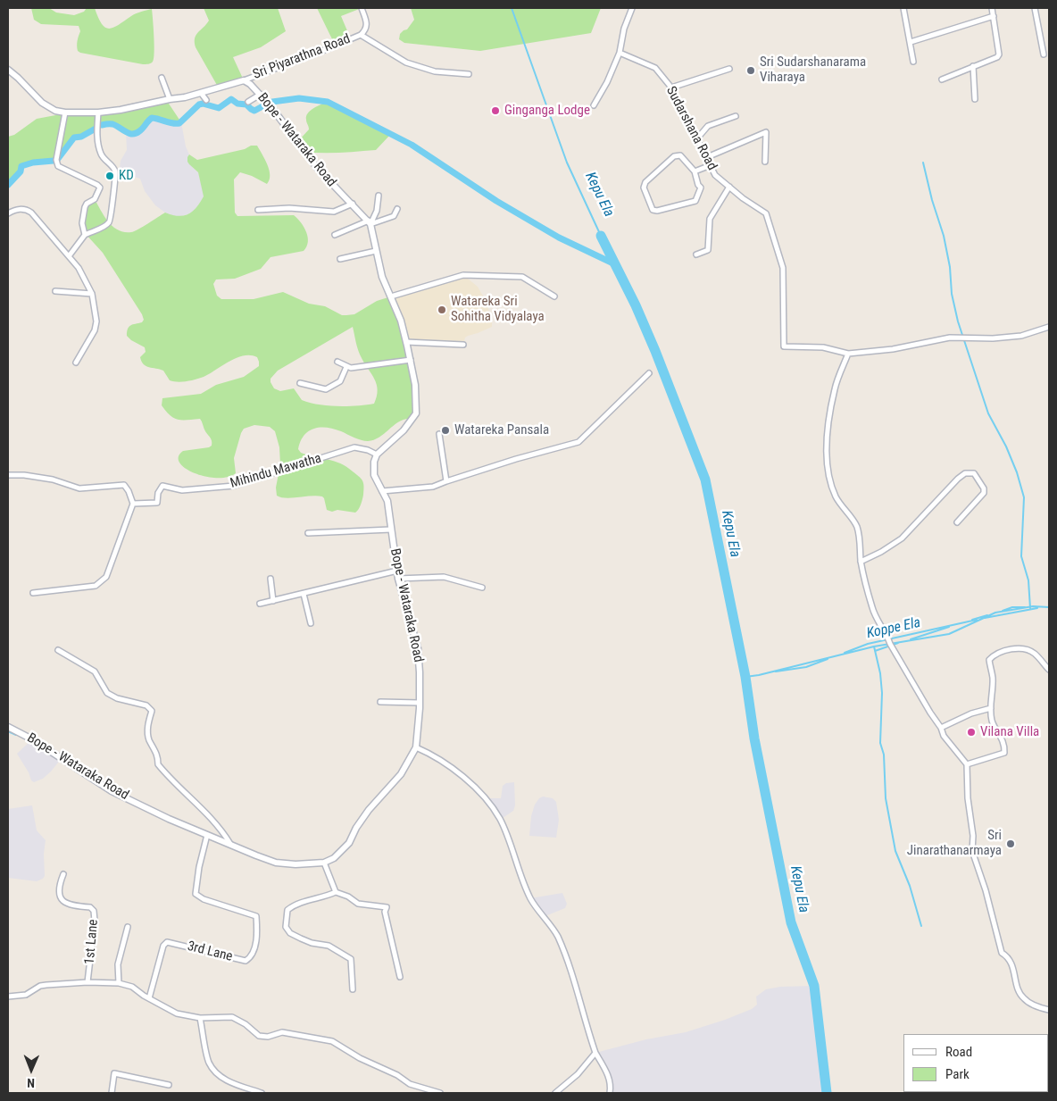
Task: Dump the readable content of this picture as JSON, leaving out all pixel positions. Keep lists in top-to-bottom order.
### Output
{
  "streets": {
    "street": [
      "Sri Piyarathna Road",
      "Sudarshana Road",
      "Bope - Wataraka Road",
      "Mihindu Mawatha",
      "1st Lane",
      "3rd Lane"
    ]
  },
  "crossings": [
    ["Sri Piyarathna Road", "Bope - Wataraka Road"],
    ["Bope - Wataraka Road", "Mihindu Mawatha"],
    ["Bope - Wataraka Road", "3rd Lane"]
  ],
  "water": ["Kepu Ela", "Koppe Ela"],
  "places": [
    "Sri Sudarshanarama Viharaya",
    "Ginganga Lodge",
    "KD",
    "Watareka Sri Sohitha Vidyalaya",
    "Watareka Pansala",
    "Vilana Villa",
    "Sri Jinarathanarmaya"
  ],
  "legend": ["Road", "Park"],
  "north": "bottom"
}
